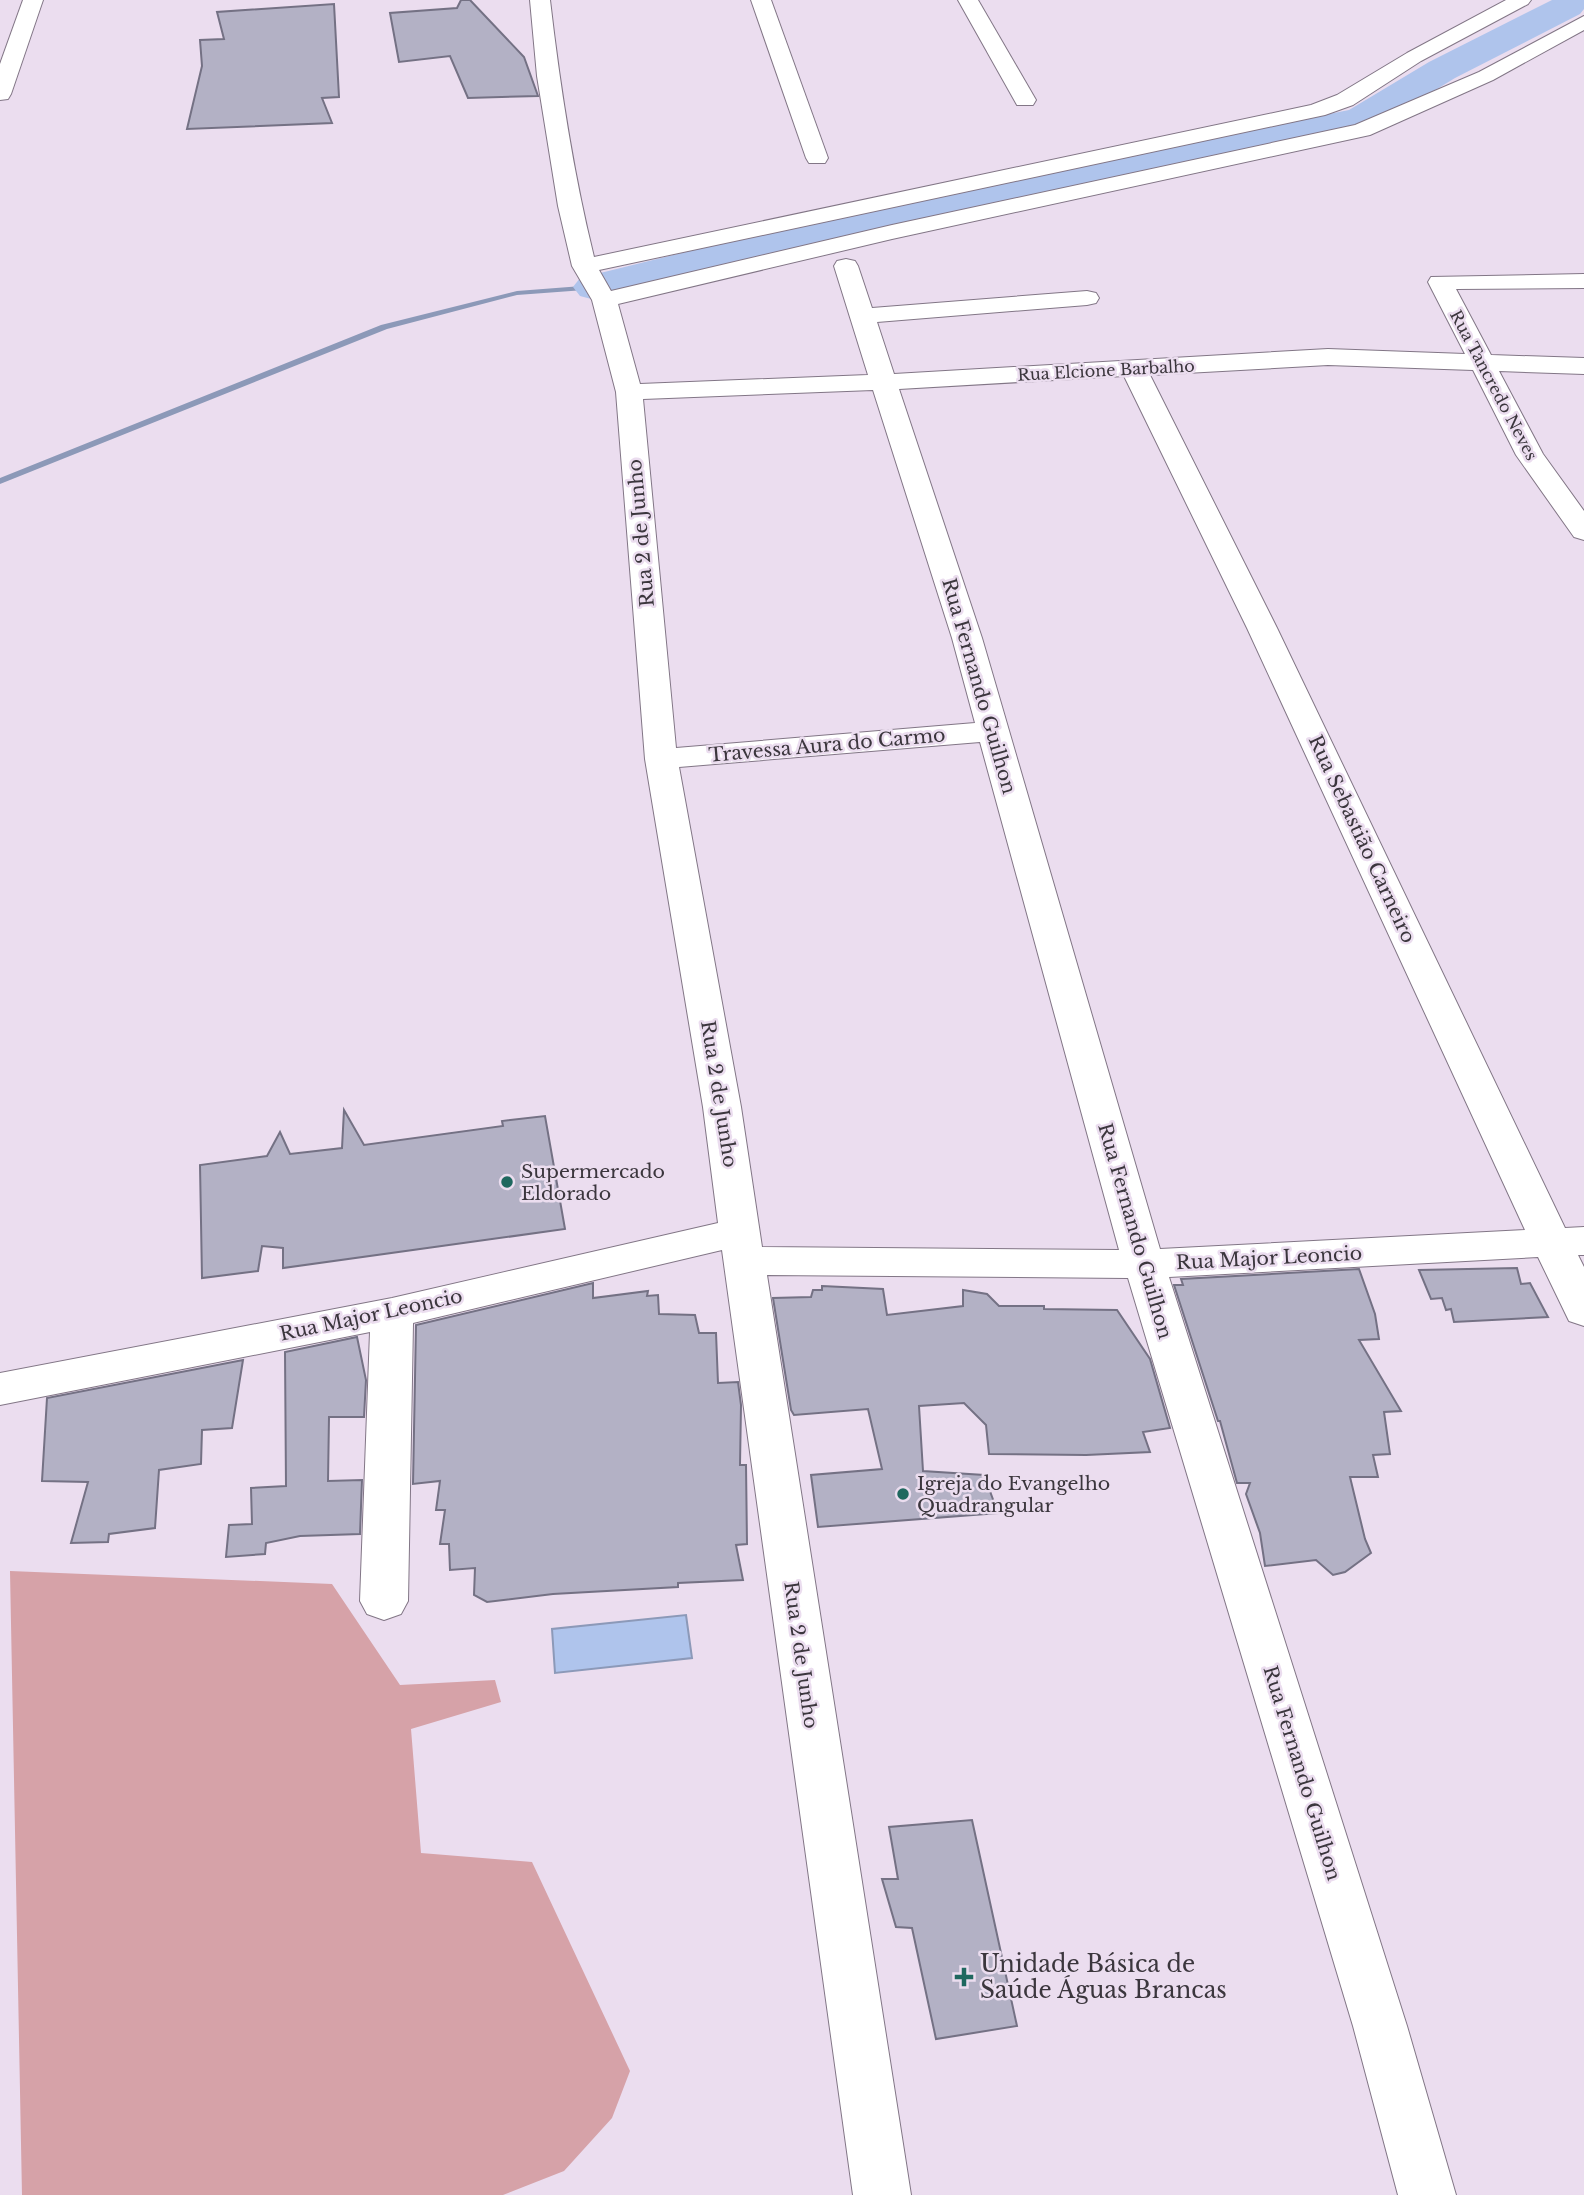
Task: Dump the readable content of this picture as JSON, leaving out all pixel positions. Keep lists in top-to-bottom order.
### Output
{
  "streets": {
    "street": [
      "Rua Elcione Barbalho",
      "Rua Tancredo Neves",
      "Rua 2 de Junho",
      "Rua Fernando Guilhon",
      "Travessa Aura do Carmo",
      "Rua Sebastião Carneiro",
      "Rua Major Leoncio"
    ]
  },
  "crossings": [
    ["Rua Elcione Barbalho", "Rua Tancredo Neves"],
    ["Rua Elcione Barbalho", "Rua 2 de Junho"],
    ["Rua Elcione Barbalho", "Rua Fernando Guilhon"],
    ["Rua Elcione Barbalho", "Rua Sebastião Carneiro"],
    ["Rua 2 de Junho", "Travessa Aura do Carmo"],
    ["Rua 2 de Junho", "Rua Major Leoncio"],
    ["Rua Fernando Guilhon", "Travessa Aura do Carmo"],
    ["Rua Fernando Guilhon", "Rua Major Leoncio"],
    ["Rua Sebastião Carneiro", "Rua Major Leoncio"]
  ],
  "places": {
    "other": ["Supermercado Eldorado", "Igreja do Evangelho Quadrangular"],
    "health": ["Unidade Básica de Saúde Águas Brancas"]
  }
}
